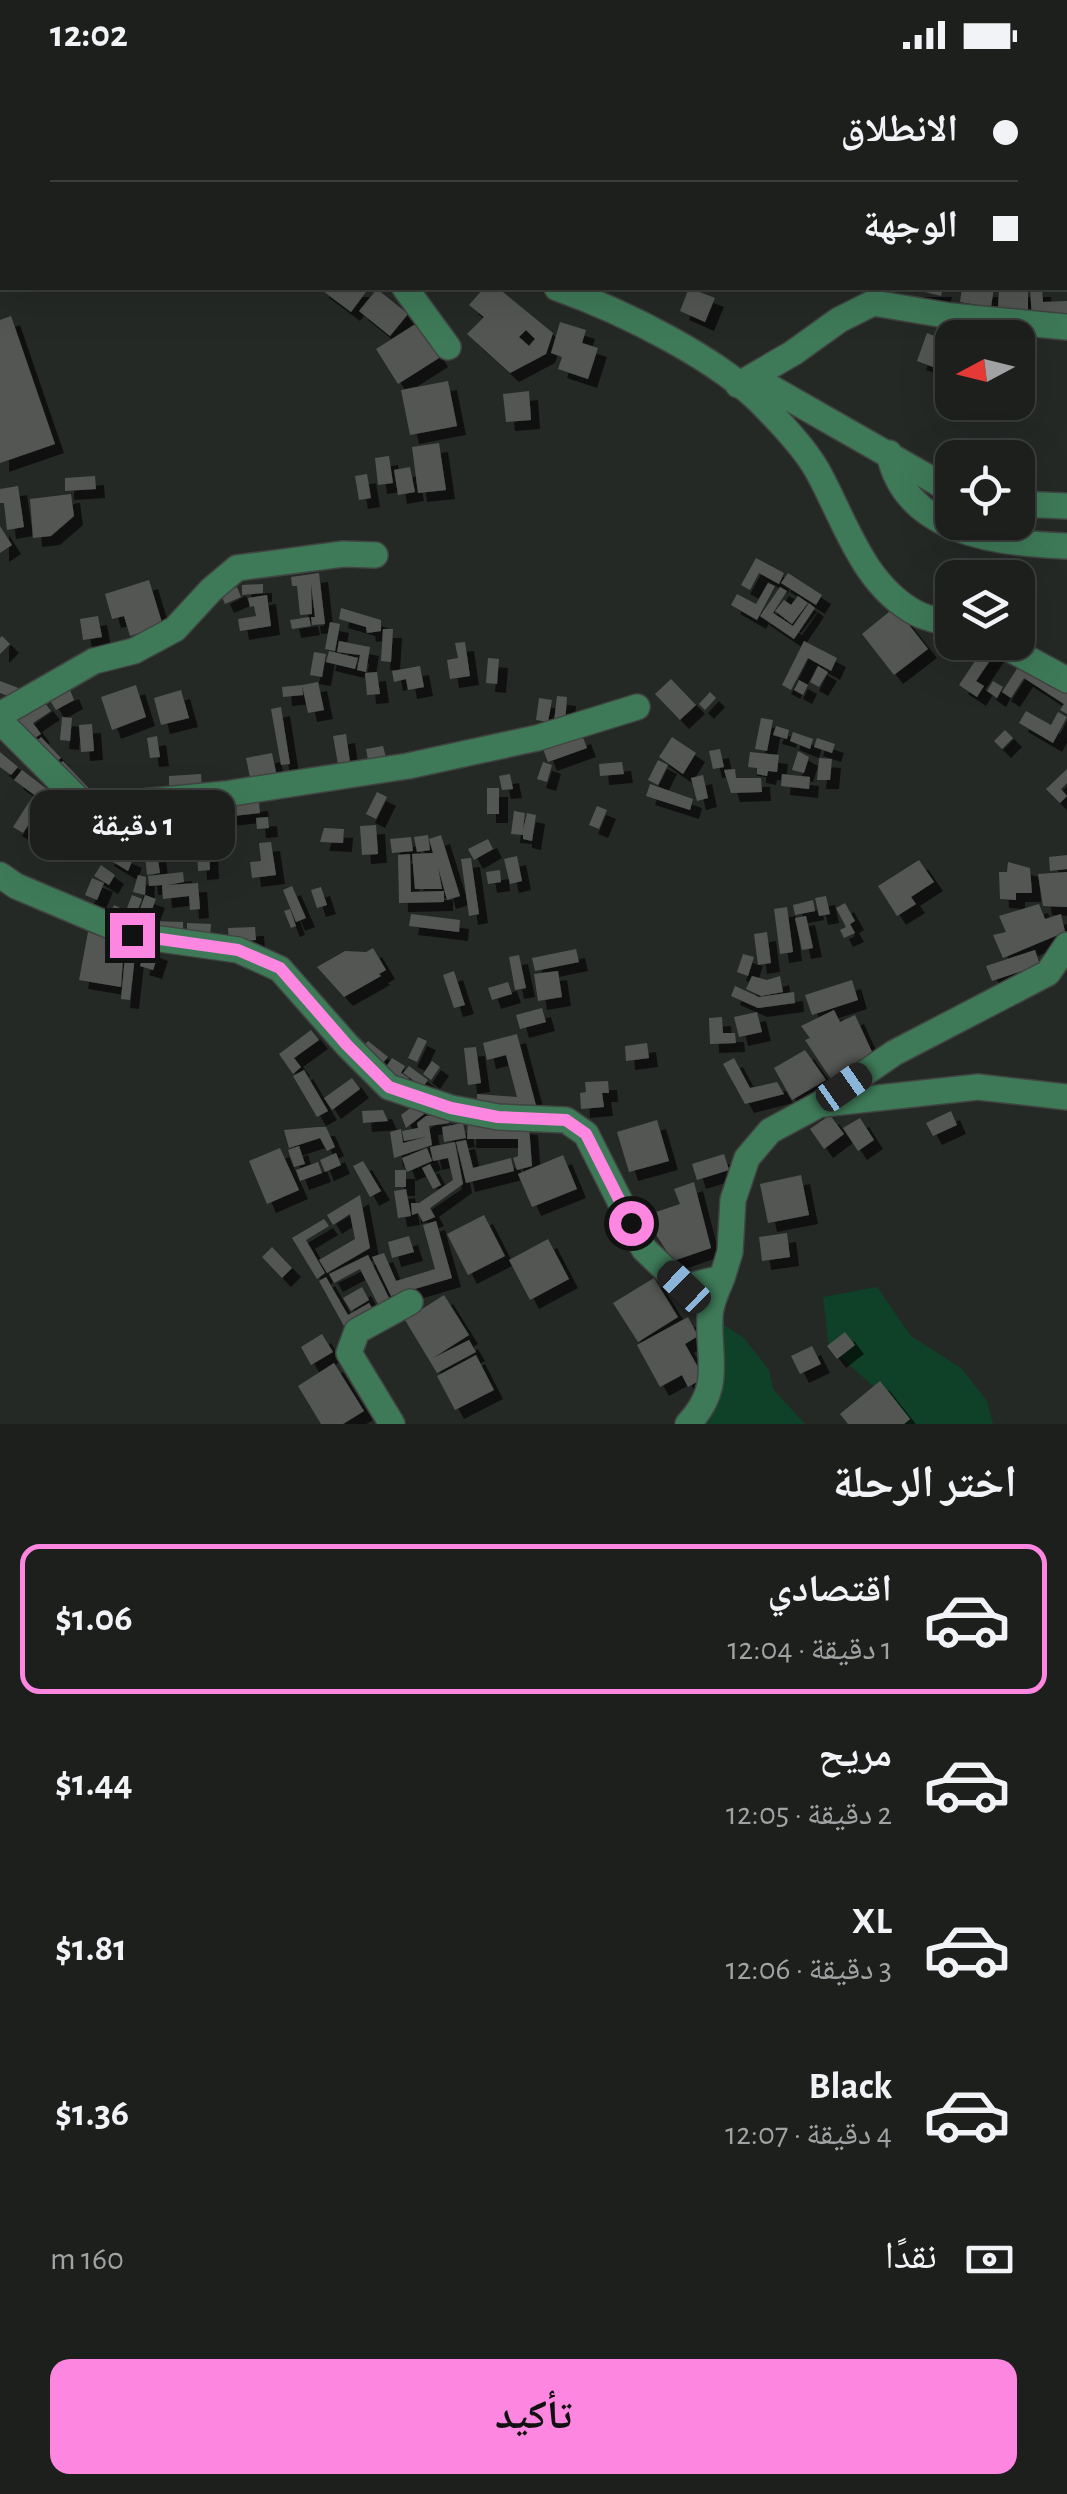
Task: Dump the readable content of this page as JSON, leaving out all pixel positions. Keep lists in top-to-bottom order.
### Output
{
  "north": "left",
  "page": {
    "status": "12:02",
    "banner": ["الانطلاق", "الوجهة"],
    "bubble": "1 دقيقة",
    "heading": "اختر الرحلة",
    "list": [
      {
        "name": "اقتصادي",
        "note": "1 دقيقة · 12:04",
        "value": "$1.06"
      },
      {
        "name": "مريح",
        "note": "2 دقيقة · 12:05",
        "value": "$1.44"
      },
      {
        "name": "XL",
        "note": "3 دقيقة · 12:06",
        "value": "$1.81"
      },
      {
        "name": "Black",
        "note": "4 دقيقة · 12:07",
        "value": "$1.36"
      }
    ],
    "pay": ["نقدًا", "160 m"],
    "buttons": "تأكيد"
  }
}
